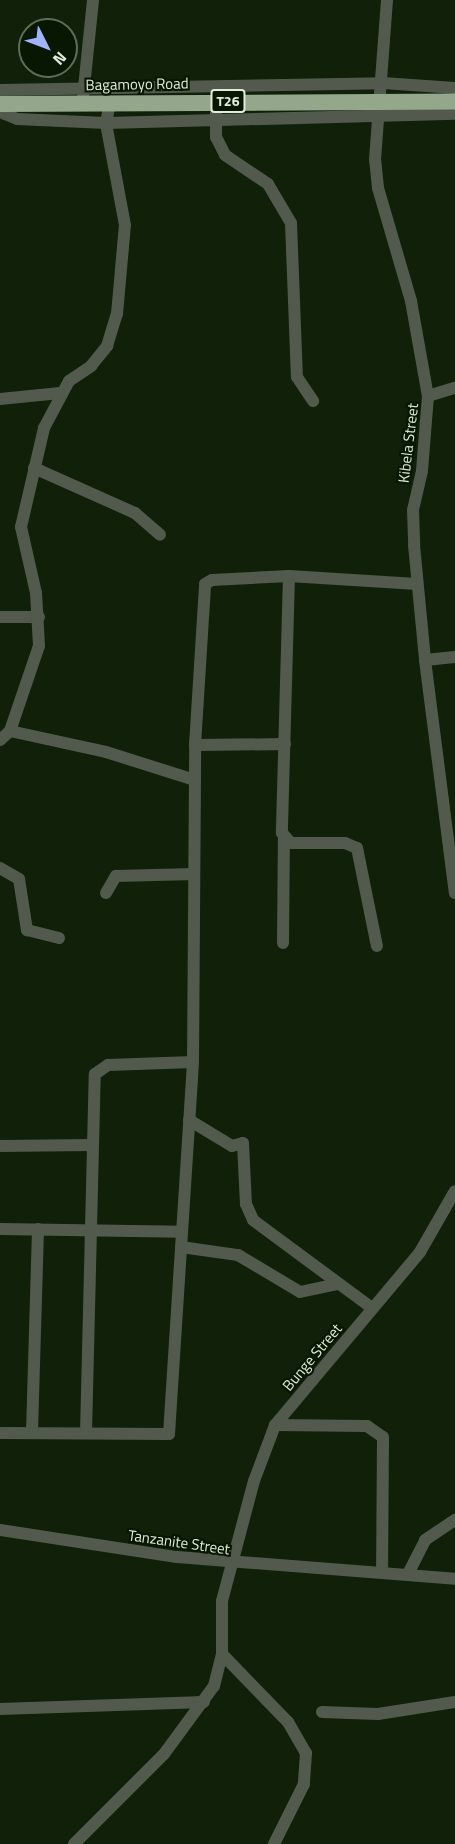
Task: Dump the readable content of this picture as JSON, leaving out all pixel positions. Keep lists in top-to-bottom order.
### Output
{
  "streets": {
    "highway": ["Bagamoyo Road", "T26"],
    "street": ["Kibela Street", "Bunge Street", "Tanzanite Street"]
  },
  "crossings": [
    ["Bagamoyo Road", "Kibela Street"],
    ["Bunge Street", "Tanzanite Street"]
  ],
  "north": "bottom right"
}
